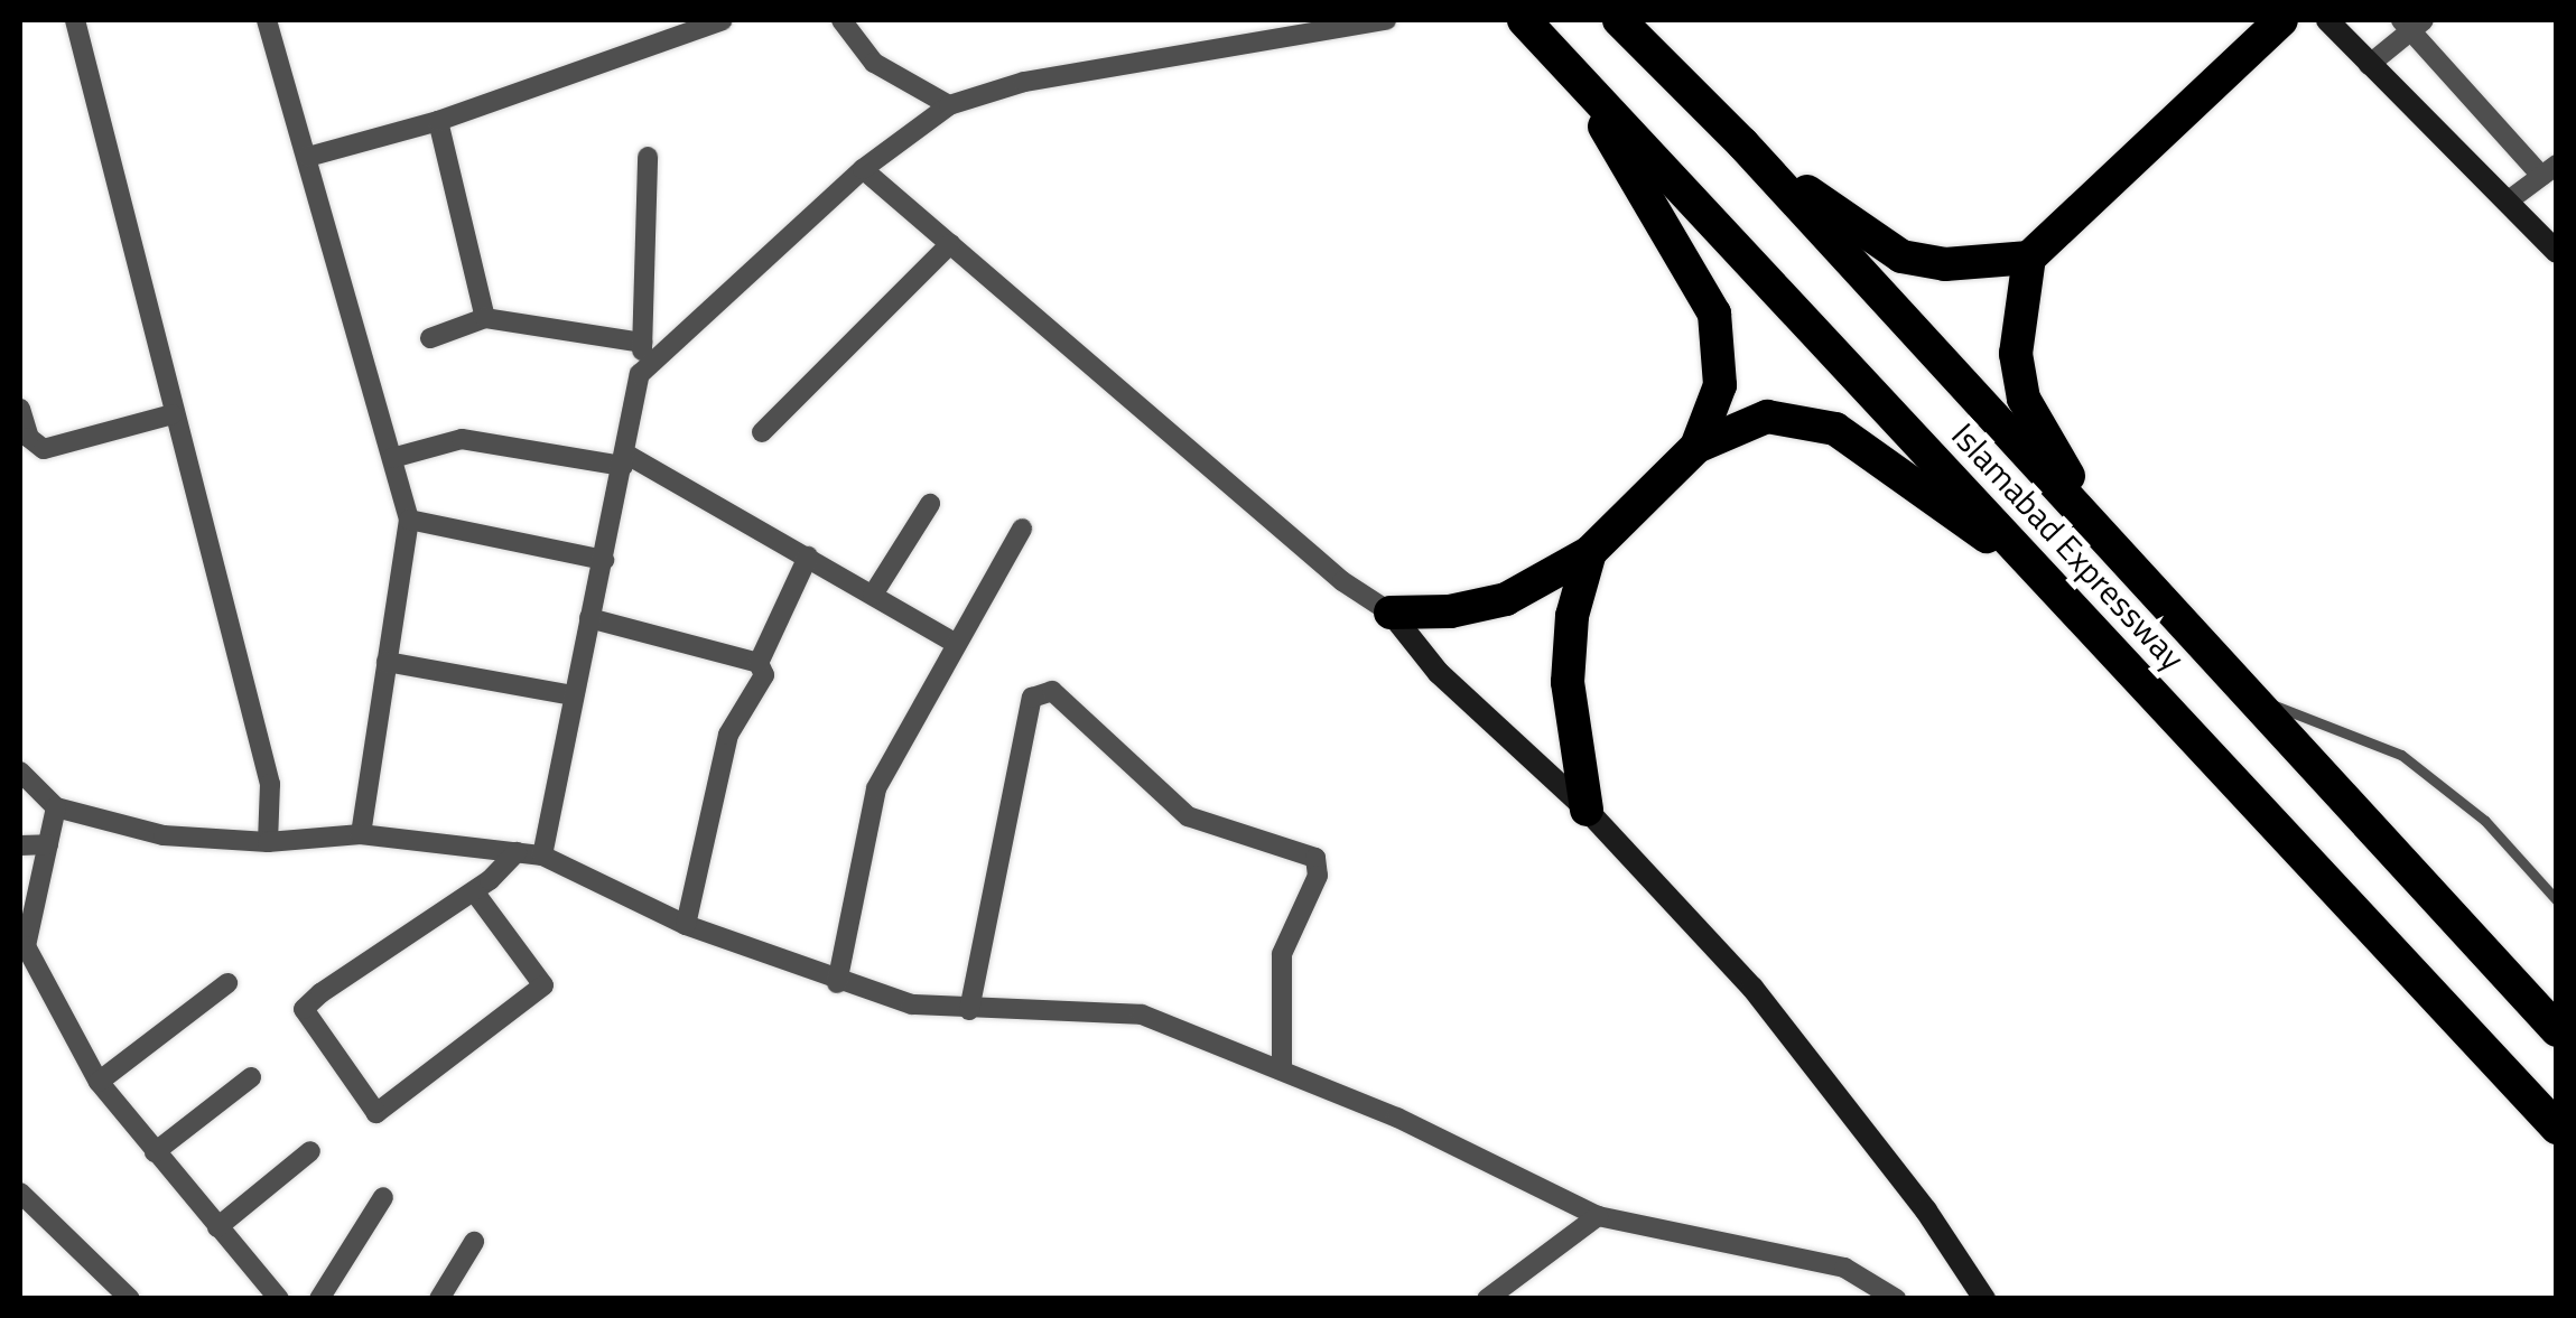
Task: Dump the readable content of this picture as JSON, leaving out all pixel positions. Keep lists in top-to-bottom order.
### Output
{
  "streets": {
    "highway": ["Islamabad Expressway"]
  }
}
